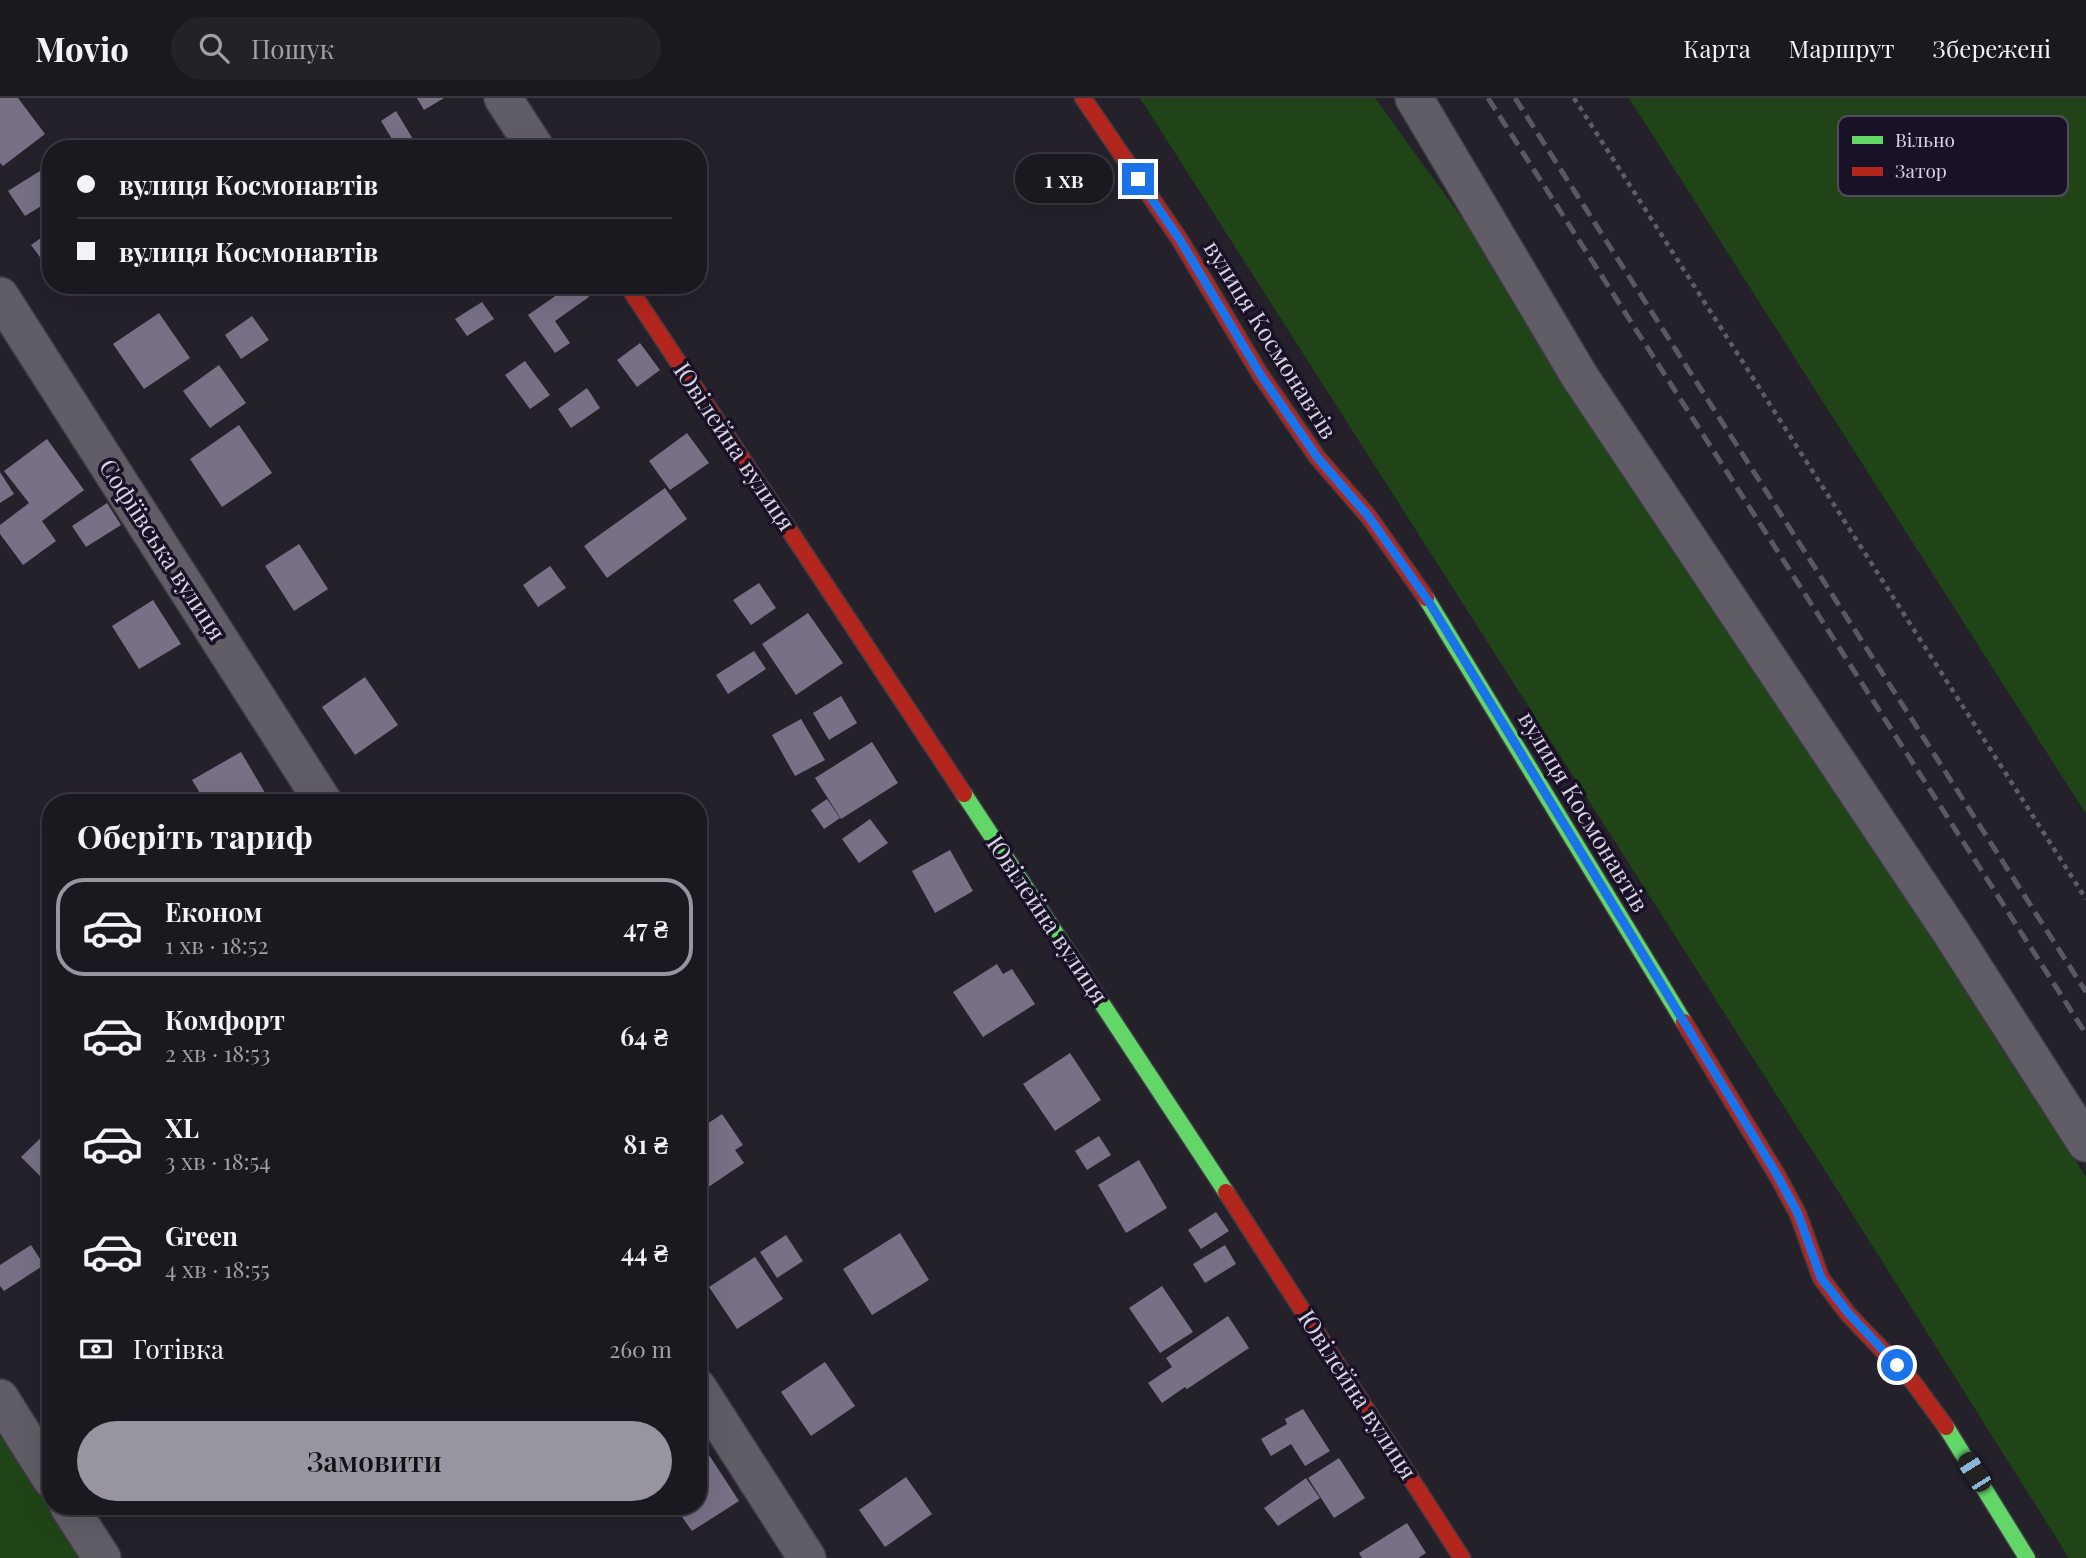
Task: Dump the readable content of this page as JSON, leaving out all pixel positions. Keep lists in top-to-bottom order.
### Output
{
  "streets": {
    "street": ["вулиця Космонавтів", "Ювілейна вулиця", "Софіївська вулиця"]
  },
  "legend": ["Вільно", "Затор"],
  "page": {
    "header": "Movio",
    "search": "Пошук",
    "nav": ["Карта", "Маршрут", "Збережені"],
    "banner": ["вулиця Космонавтів", "вулиця Космонавтів"],
    "bubble": "1 хв",
    "heading": "Оберіть тариф",
    "list": [
      {
        "name": "Економ",
        "note": "1 хв · 18:52",
        "value": "47 ₴"
      },
      {
        "name": "Комфорт",
        "note": "2 хв · 18:53",
        "value": "64 ₴"
      },
      {
        "name": "XL",
        "note": "3 хв · 18:54",
        "value": "81 ₴"
      },
      {
        "name": "Green",
        "note": "4 хв · 18:55",
        "value": "44 ₴"
      }
    ],
    "pay": ["Готівка", "260 m"],
    "buttons": "Замовити"
  }
}
